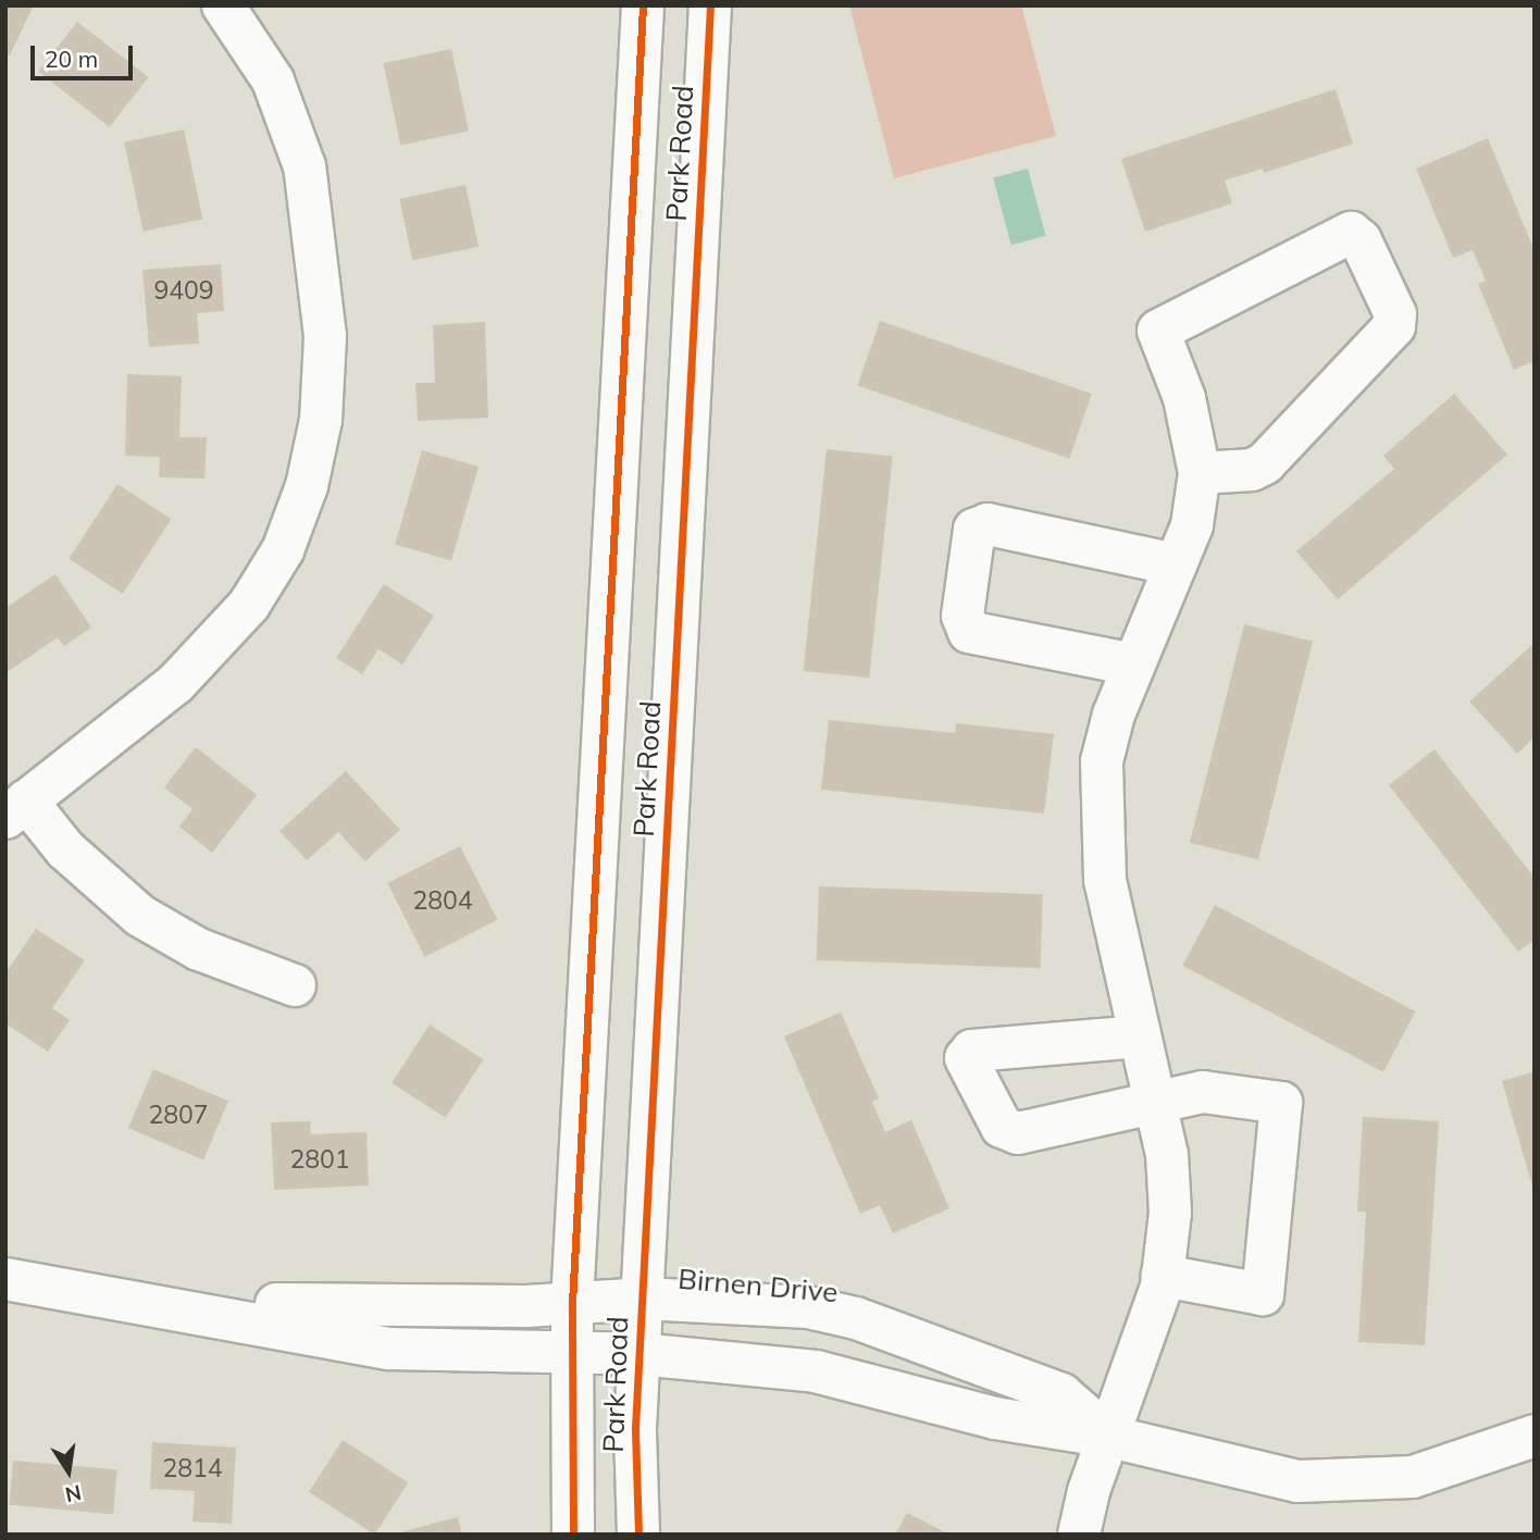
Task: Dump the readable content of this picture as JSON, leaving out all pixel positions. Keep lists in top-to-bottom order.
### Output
{
  "streets": {
    "street": ["Park Road", "Birnen Drive"]
  },
  "crossings": [
    ["Park Road", "Birnen Drive"]
  ],
  "house_numbers": [
    "9409",
    "2804",
    "2807",
    "2801",
    "2814"
  ],
  "scale_bar": "20 m",
  "north": "bottom"
}
